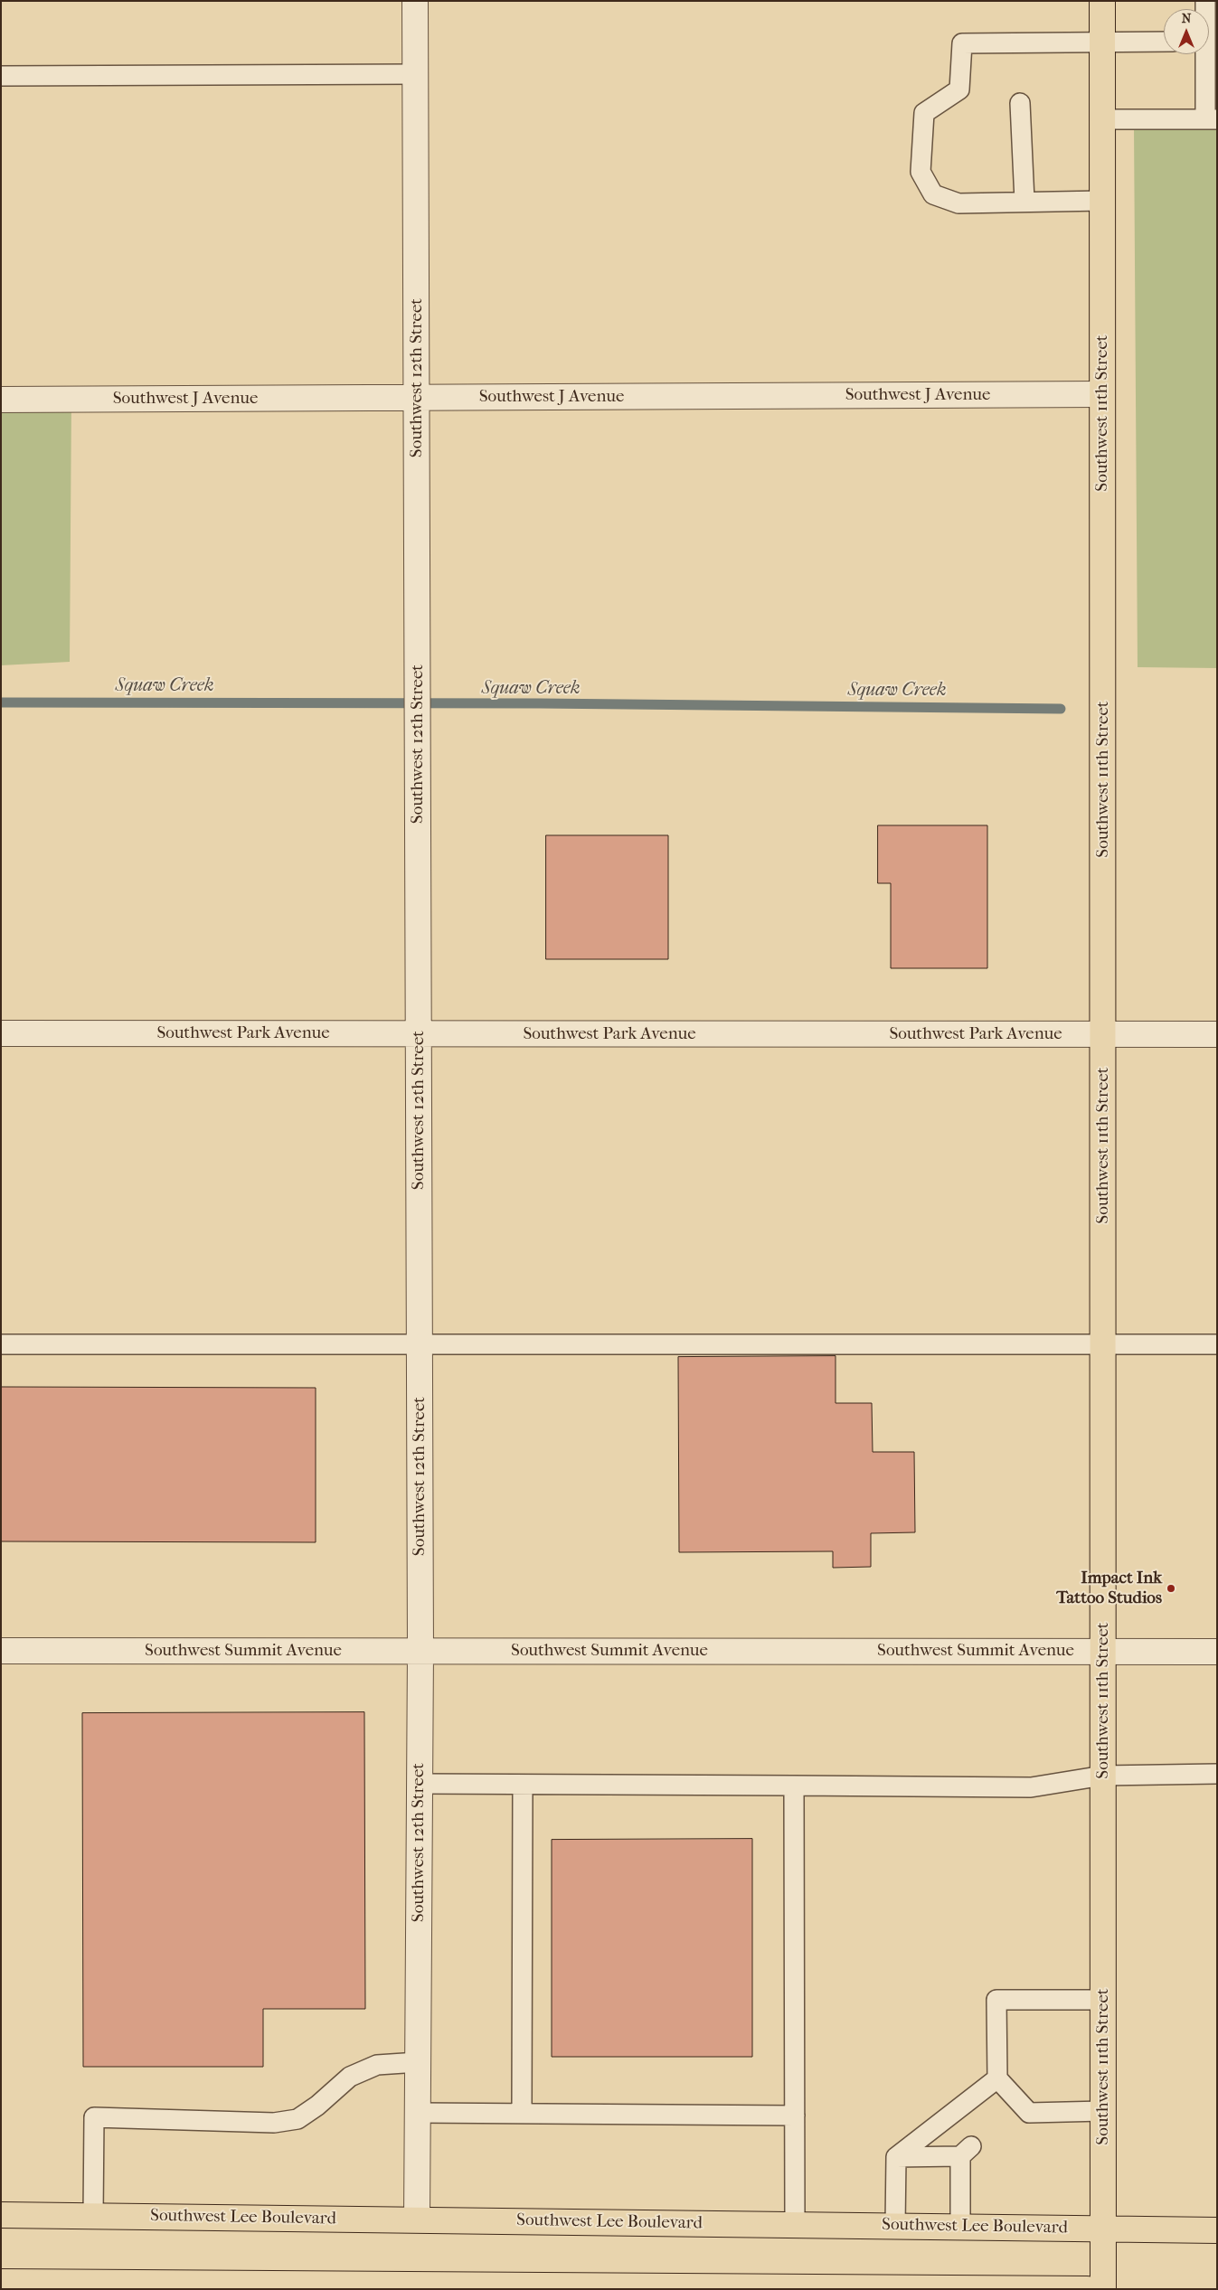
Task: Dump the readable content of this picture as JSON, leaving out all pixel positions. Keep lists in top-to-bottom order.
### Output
{
  "streets": {
    "main road": ["Southwest 11th Street", "Southwest Lee Boulevard"],
    "street": [
      "Southwest 12th Street",
      "Southwest J Avenue",
      "Southwest Park Avenue",
      "Southwest Summit Avenue"
    ]
  },
  "crossings": [
    ["Southwest 12th Street", "Southwest J Avenue"],
    ["Southwest 12th Street", "Southwest Park Avenue"],
    ["Southwest 12th Street", "Southwest Summit Avenue"],
    ["Southwest 12th Street", "Southwest Lee Boulevard"],
    ["Southwest J Avenue", "Southwest 11th Street"],
    ["Southwest 11th Street", "Southwest Park Avenue"],
    ["Southwest 11th Street", "Southwest Summit Avenue"],
    ["Southwest 11th Street", "Southwest Lee Boulevard"]
  ],
  "water": ["Squaw Creek"],
  "places": ["Impact Ink Tattoo Studios"],
  "north": "top"
}
